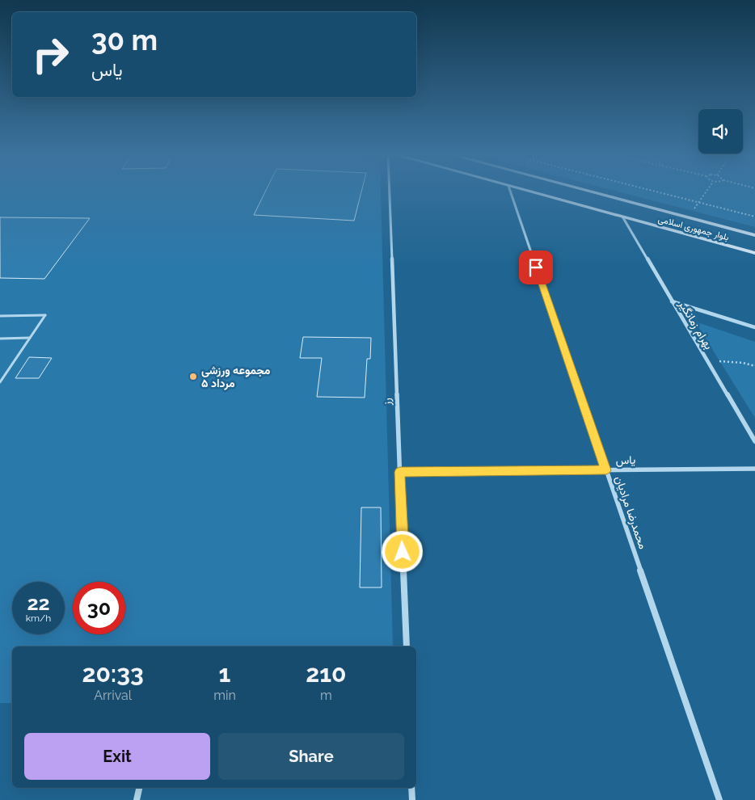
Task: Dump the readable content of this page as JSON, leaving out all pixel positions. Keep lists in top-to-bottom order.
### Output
{
  "streets": {
    "main road": ["بلوار جمهوری اسلامی"],
    "street": [
      "بهرام زمانگیر",
      "رز",
      "یاس",
      "محمدرضا مرادیان"
    ]
  },
  "crossings": [
    ["بلوار جمهوری اسلامی", "بهرام زمانگیر"],
    ["رز", "یاس"],
    ["یاس", "محمدرضا مرادیان"]
  ],
  "places": ["مجموعه ورزشی ۵ مرداد"],
  "page": {
    "turn": ["30 m", "یاس"],
    "speed": "22 km/h",
    "limit": "30",
    "eta": [
      "20:33",
      "Arrival",
      "1",
      "min",
      "210",
      "m"
    ],
    "buttons": ["Exit", "Share"]
  }
}
